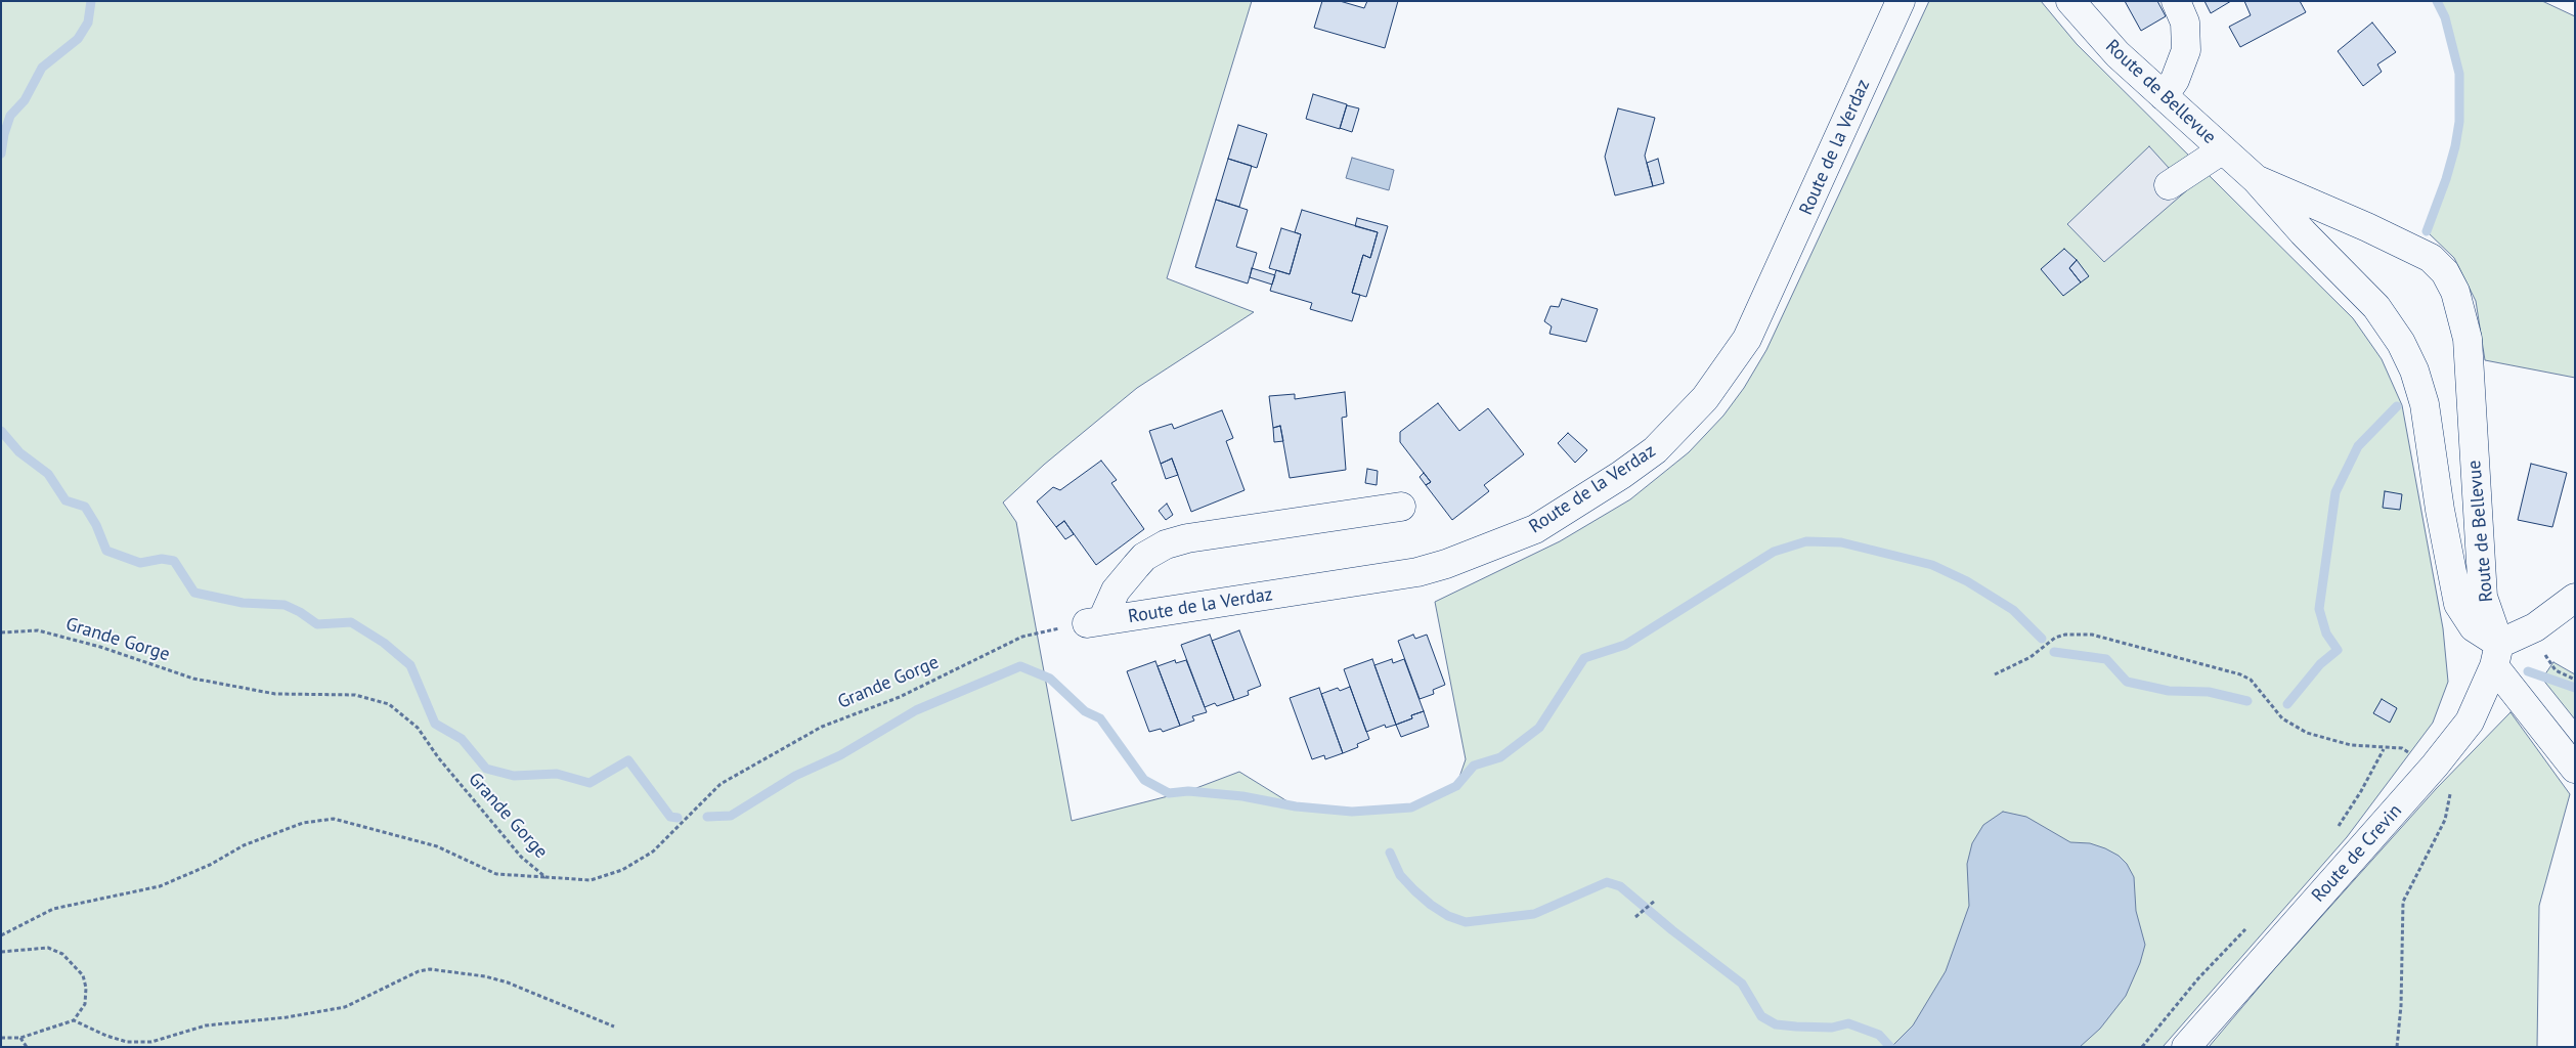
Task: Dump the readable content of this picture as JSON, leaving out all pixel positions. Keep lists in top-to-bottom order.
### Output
{
  "streets": {
    "street": ["Route de Bellevue", "Route de la Verdaz", "Route de Crevin"],
    "path": ["Grande Gorge"]
  },
  "crossings": [
    ["Route de Bellevue", "Route de Crevin"],
    ["Route de la Verdaz", "Grande Gorge"]
  ]
}
